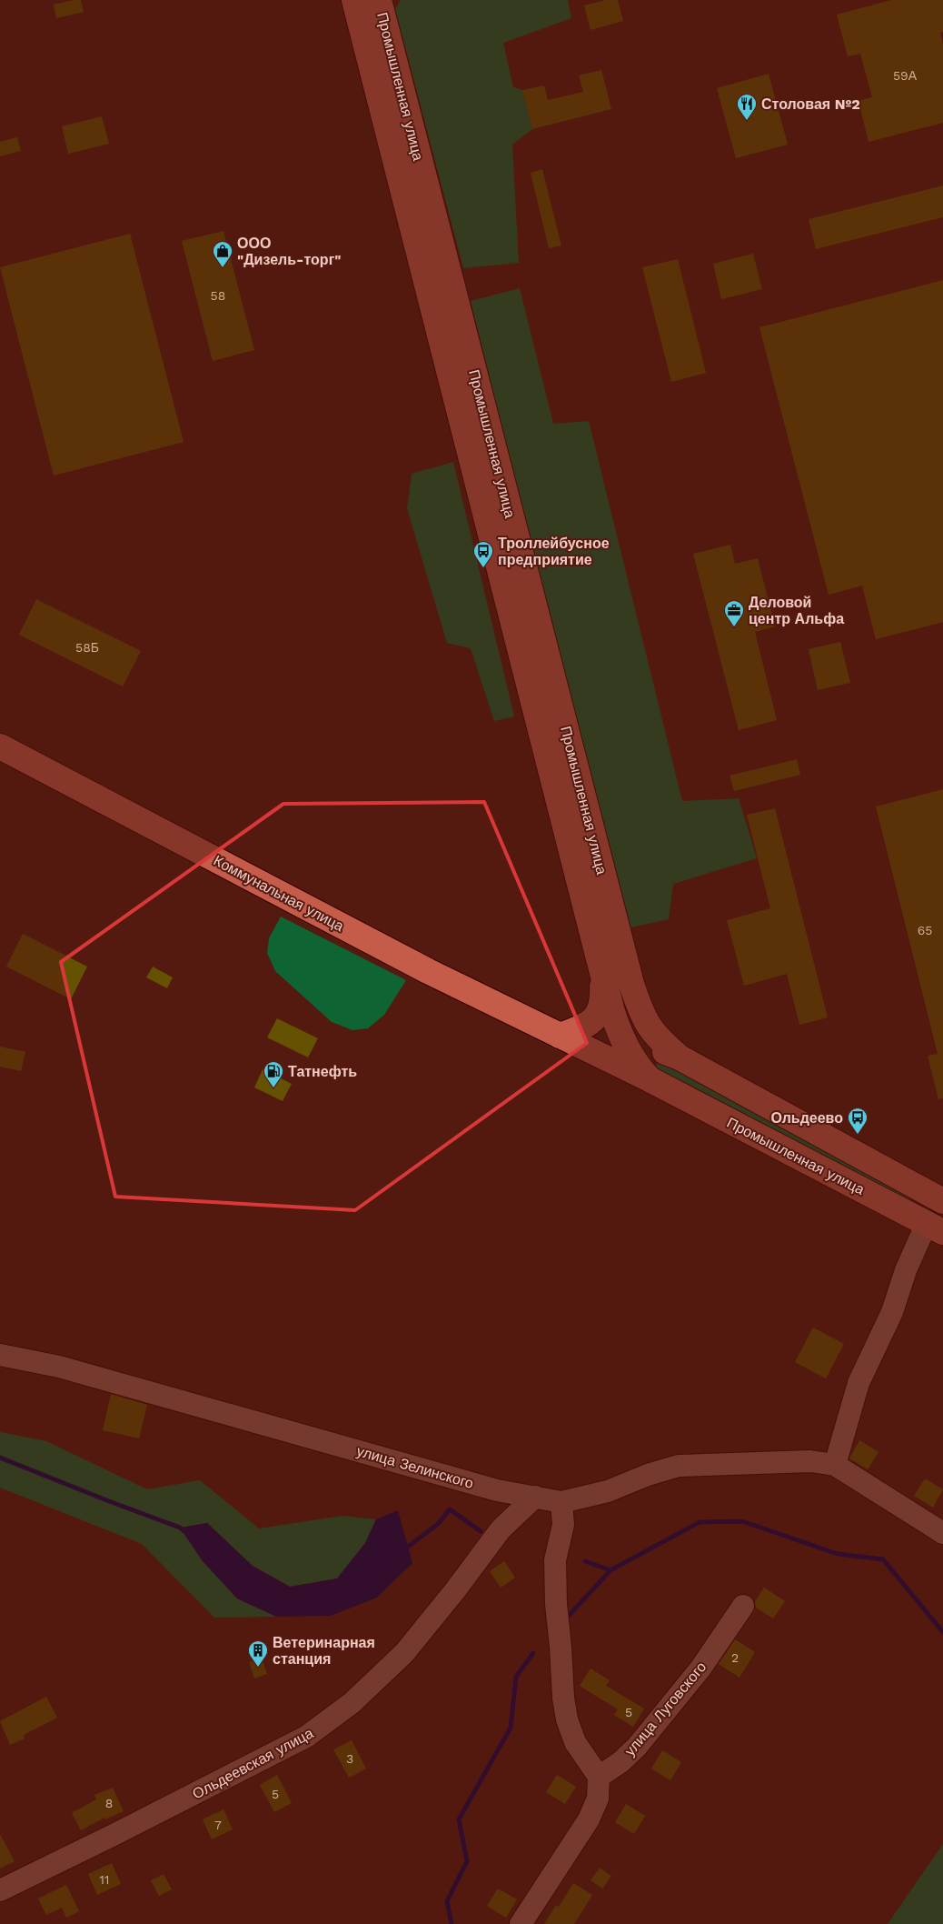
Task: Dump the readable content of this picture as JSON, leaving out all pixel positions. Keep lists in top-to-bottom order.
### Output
{
  "streets": {
    "main road": ["Промышленная улица", "Коммунальная улица"],
    "street": ["улица Зелинского", "улица Луговского", "Ольдеевская улица"]
  },
  "crossings": [
    ["Промышленная улица", "Коммунальная улица"],
    ["улица Зелинского", "Ольдеевская улица"]
  ],
  "places": {
    "restaurant": ["Столовая №2"],
    "shop": ["ООО \"Дизель-торг\""],
    "bus stop": ["Троллейбусное предприятие", "Ольдеево"],
    "office": ["Деловой центр Альфа"],
    "fuel station": ["Татнефть"],
    "building": ["Ветеринарная станция"]
  },
  "house_numbers": [
    "59А",
    "58",
    "58Б",
    "65",
    "2",
    "5",
    "3",
    "5",
    "8",
    "7",
    "11"
  ]
}
